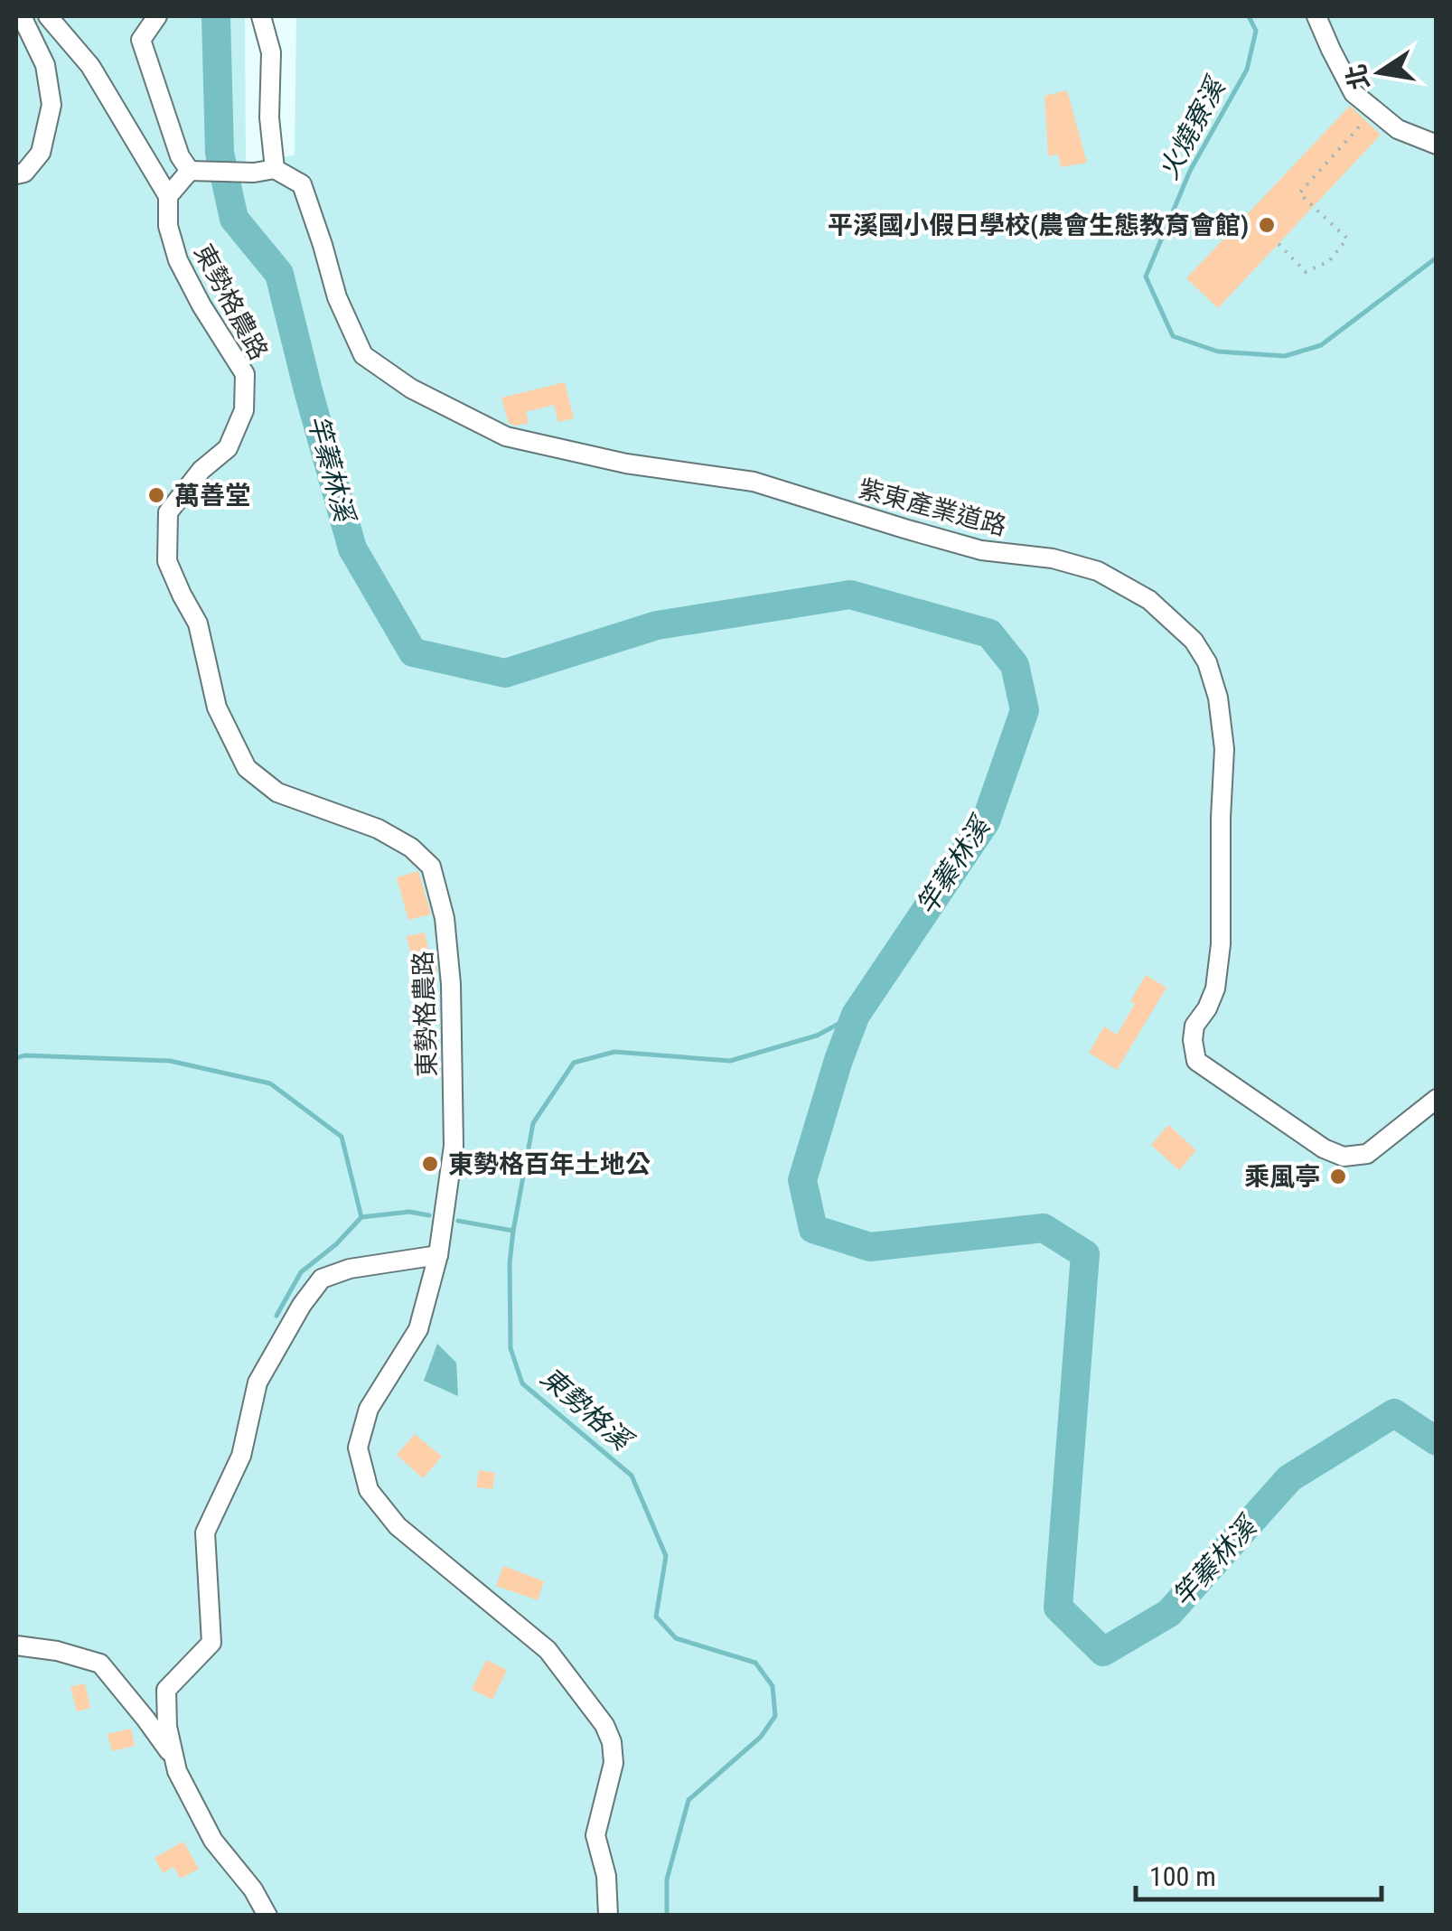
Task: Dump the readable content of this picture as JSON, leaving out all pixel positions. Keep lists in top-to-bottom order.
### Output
{
  "streets": {
    "street": ["東勢格農路", "紫東產業道路"]
  },
  "water": ["火燒寮溪", "竿蓁林溪", "東勢格溪"],
  "places": [
    "平溪國小假日學校(農會生態教育會館)",
    "萬善堂",
    "東勢格百年土地公",
    "乘風亭"
  ],
  "scale_bar": "100 m",
  "north": "left"
}
